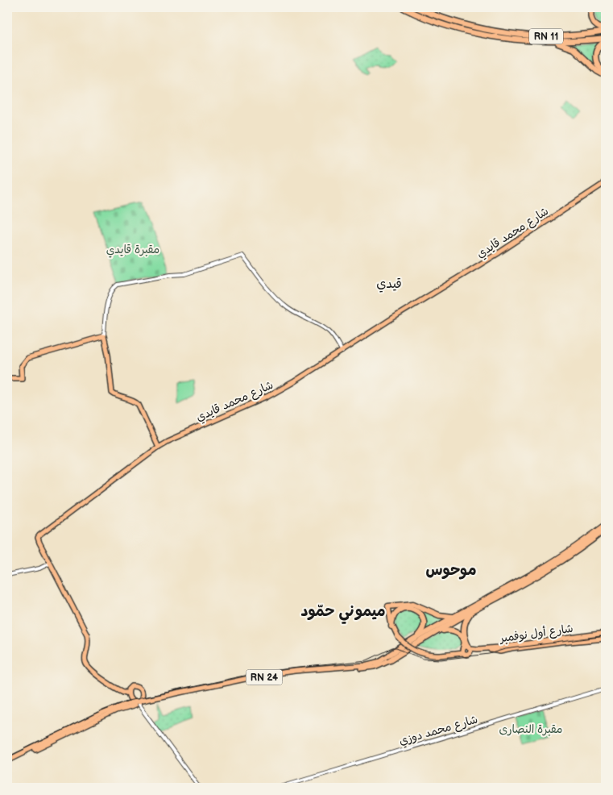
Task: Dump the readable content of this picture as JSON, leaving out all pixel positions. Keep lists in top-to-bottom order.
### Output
{
  "streets": {
    "highway": ["RN 11", "RN 24"],
    "main road": ["شارع محمد قايدي", "شارع أول نوفمبر"],
    "street": ["شارع محمد دوزي"]
  },
  "districts": ["قيدي", "موحوس", "ميموني حمّود"],
  "parks": ["مقبرة قايدي", "مقبرة النصارى"]
}
